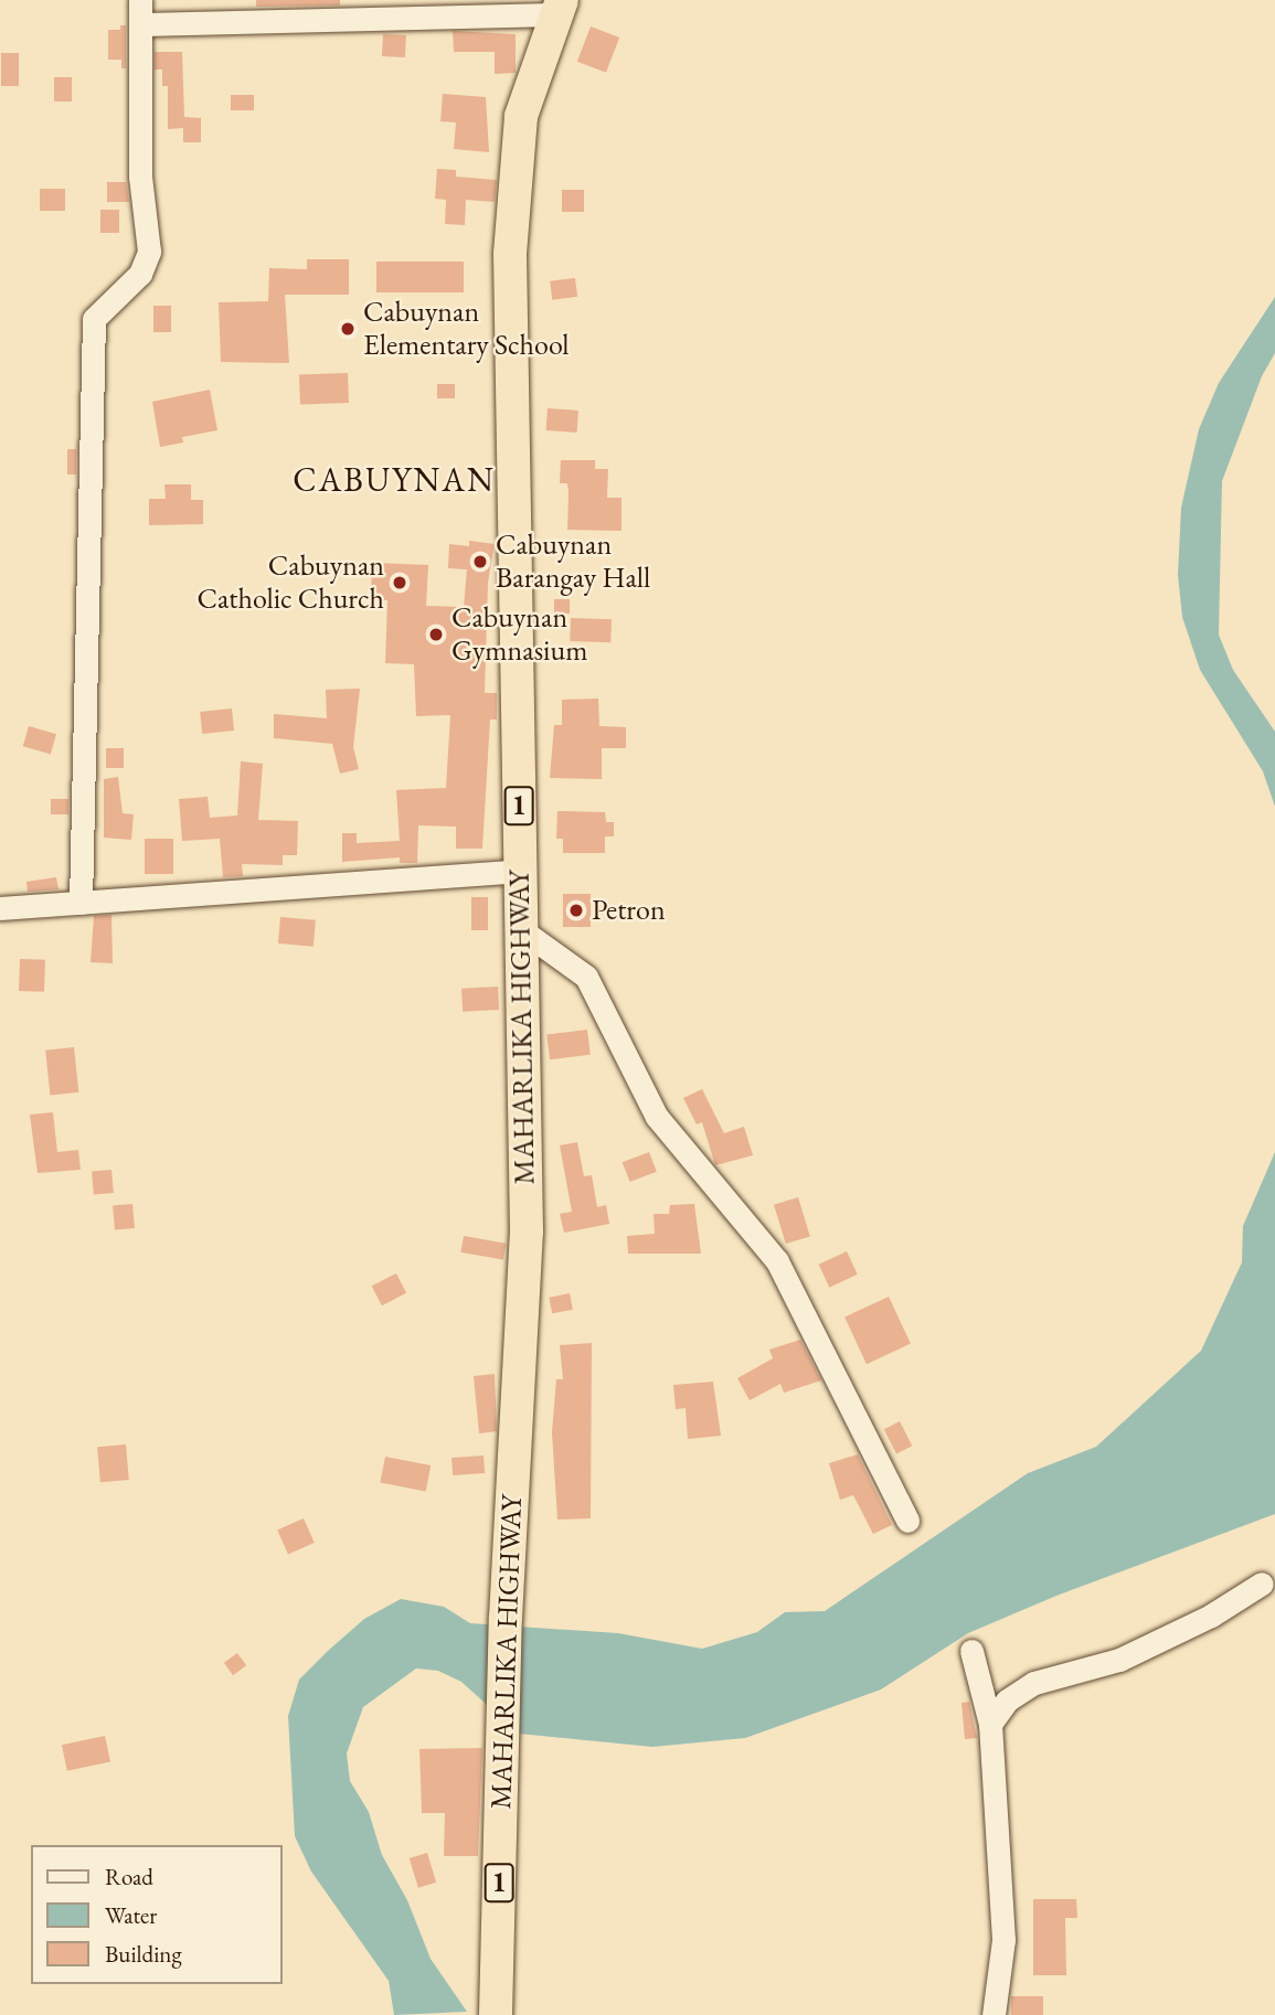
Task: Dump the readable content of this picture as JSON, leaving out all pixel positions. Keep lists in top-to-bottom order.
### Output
{
  "streets": {
    "highway": ["1", "MAHARLIKA HIGHWAY"]
  },
  "districts": ["CABUYNAN"],
  "places": [
    "Cabuynan Elementary School",
    "Cabuynan Barangay Hall",
    "Cabuynan Catholic Church",
    "Cabuynan Gymnasium",
    "Petron"
  ],
  "legend": ["Road", "Water", "Building"]
}
